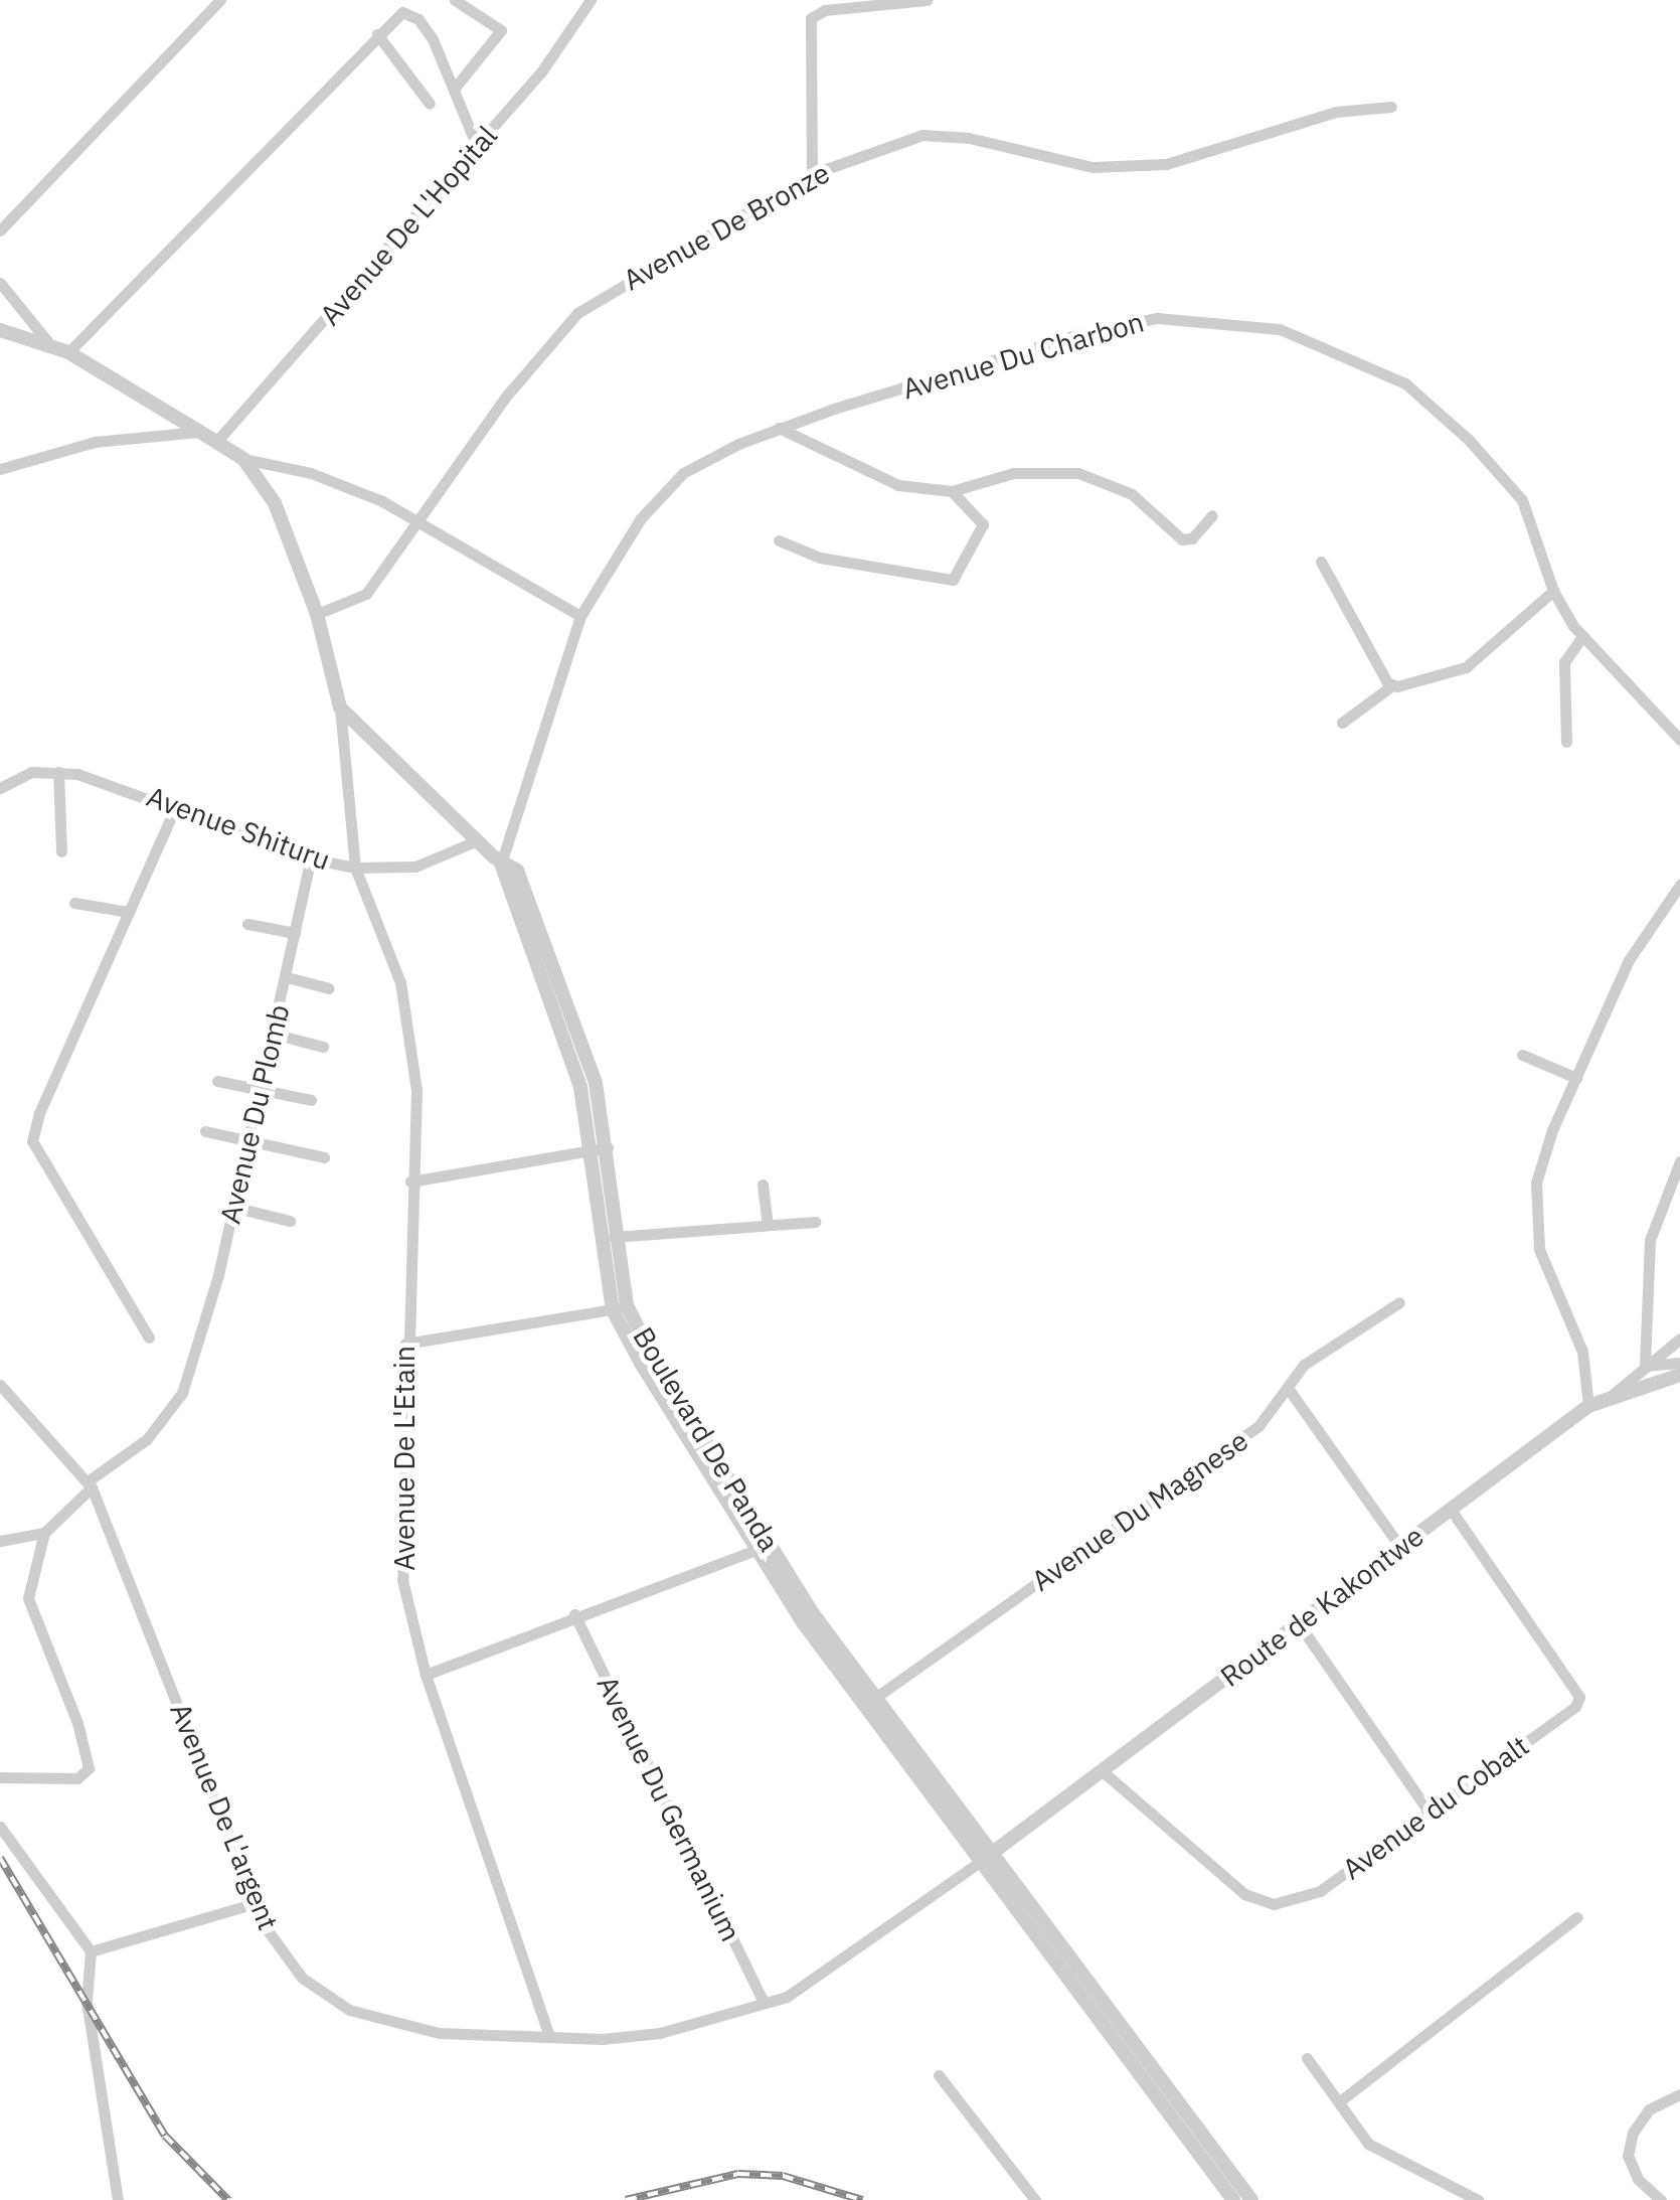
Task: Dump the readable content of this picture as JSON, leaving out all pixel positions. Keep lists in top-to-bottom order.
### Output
{
  "streets": {
    "street": [
      "Avenue De L'Hopital",
      "Avenue De Bronze",
      "Avenue Du Charbon",
      "Avenue Shituru",
      "Avenue Du Plomb",
      "Boulevard De Panda",
      "Avenue De L'Etain",
      "Avenue Du Magnese",
      "Route de Kakontwe",
      "Avenue du Cobalt",
      "Avenue Du Germanium",
      "Avenue De L'argent"
    ]
  },
  "crossings": [
    ["Avenue Du Charbon", "Boulevard De Panda"],
    ["Avenue Shituru", "Avenue Du Plomb"],
    ["Avenue Shituru", "Boulevard De Panda"],
    ["Avenue Shituru", "Avenue De L'Etain"],
    ["Avenue Du Plomb", "Avenue De L'argent"],
    ["Boulevard De Panda", "Avenue De L'Etain"],
    ["Boulevard De Panda", "Avenue Du Magnese"],
    ["Boulevard De Panda", "Route de Kakontwe"],
    ["Boulevard De Panda", "Avenue De L'argent"],
    ["Avenue De L'Etain", "Avenue De L'argent"],
    ["Route de Kakontwe", "Avenue du Cobalt"],
    ["Route de Kakontwe", "Avenue De L'argent"],
    ["Avenue Du Germanium", "Avenue De L'argent"]
  ]
}
